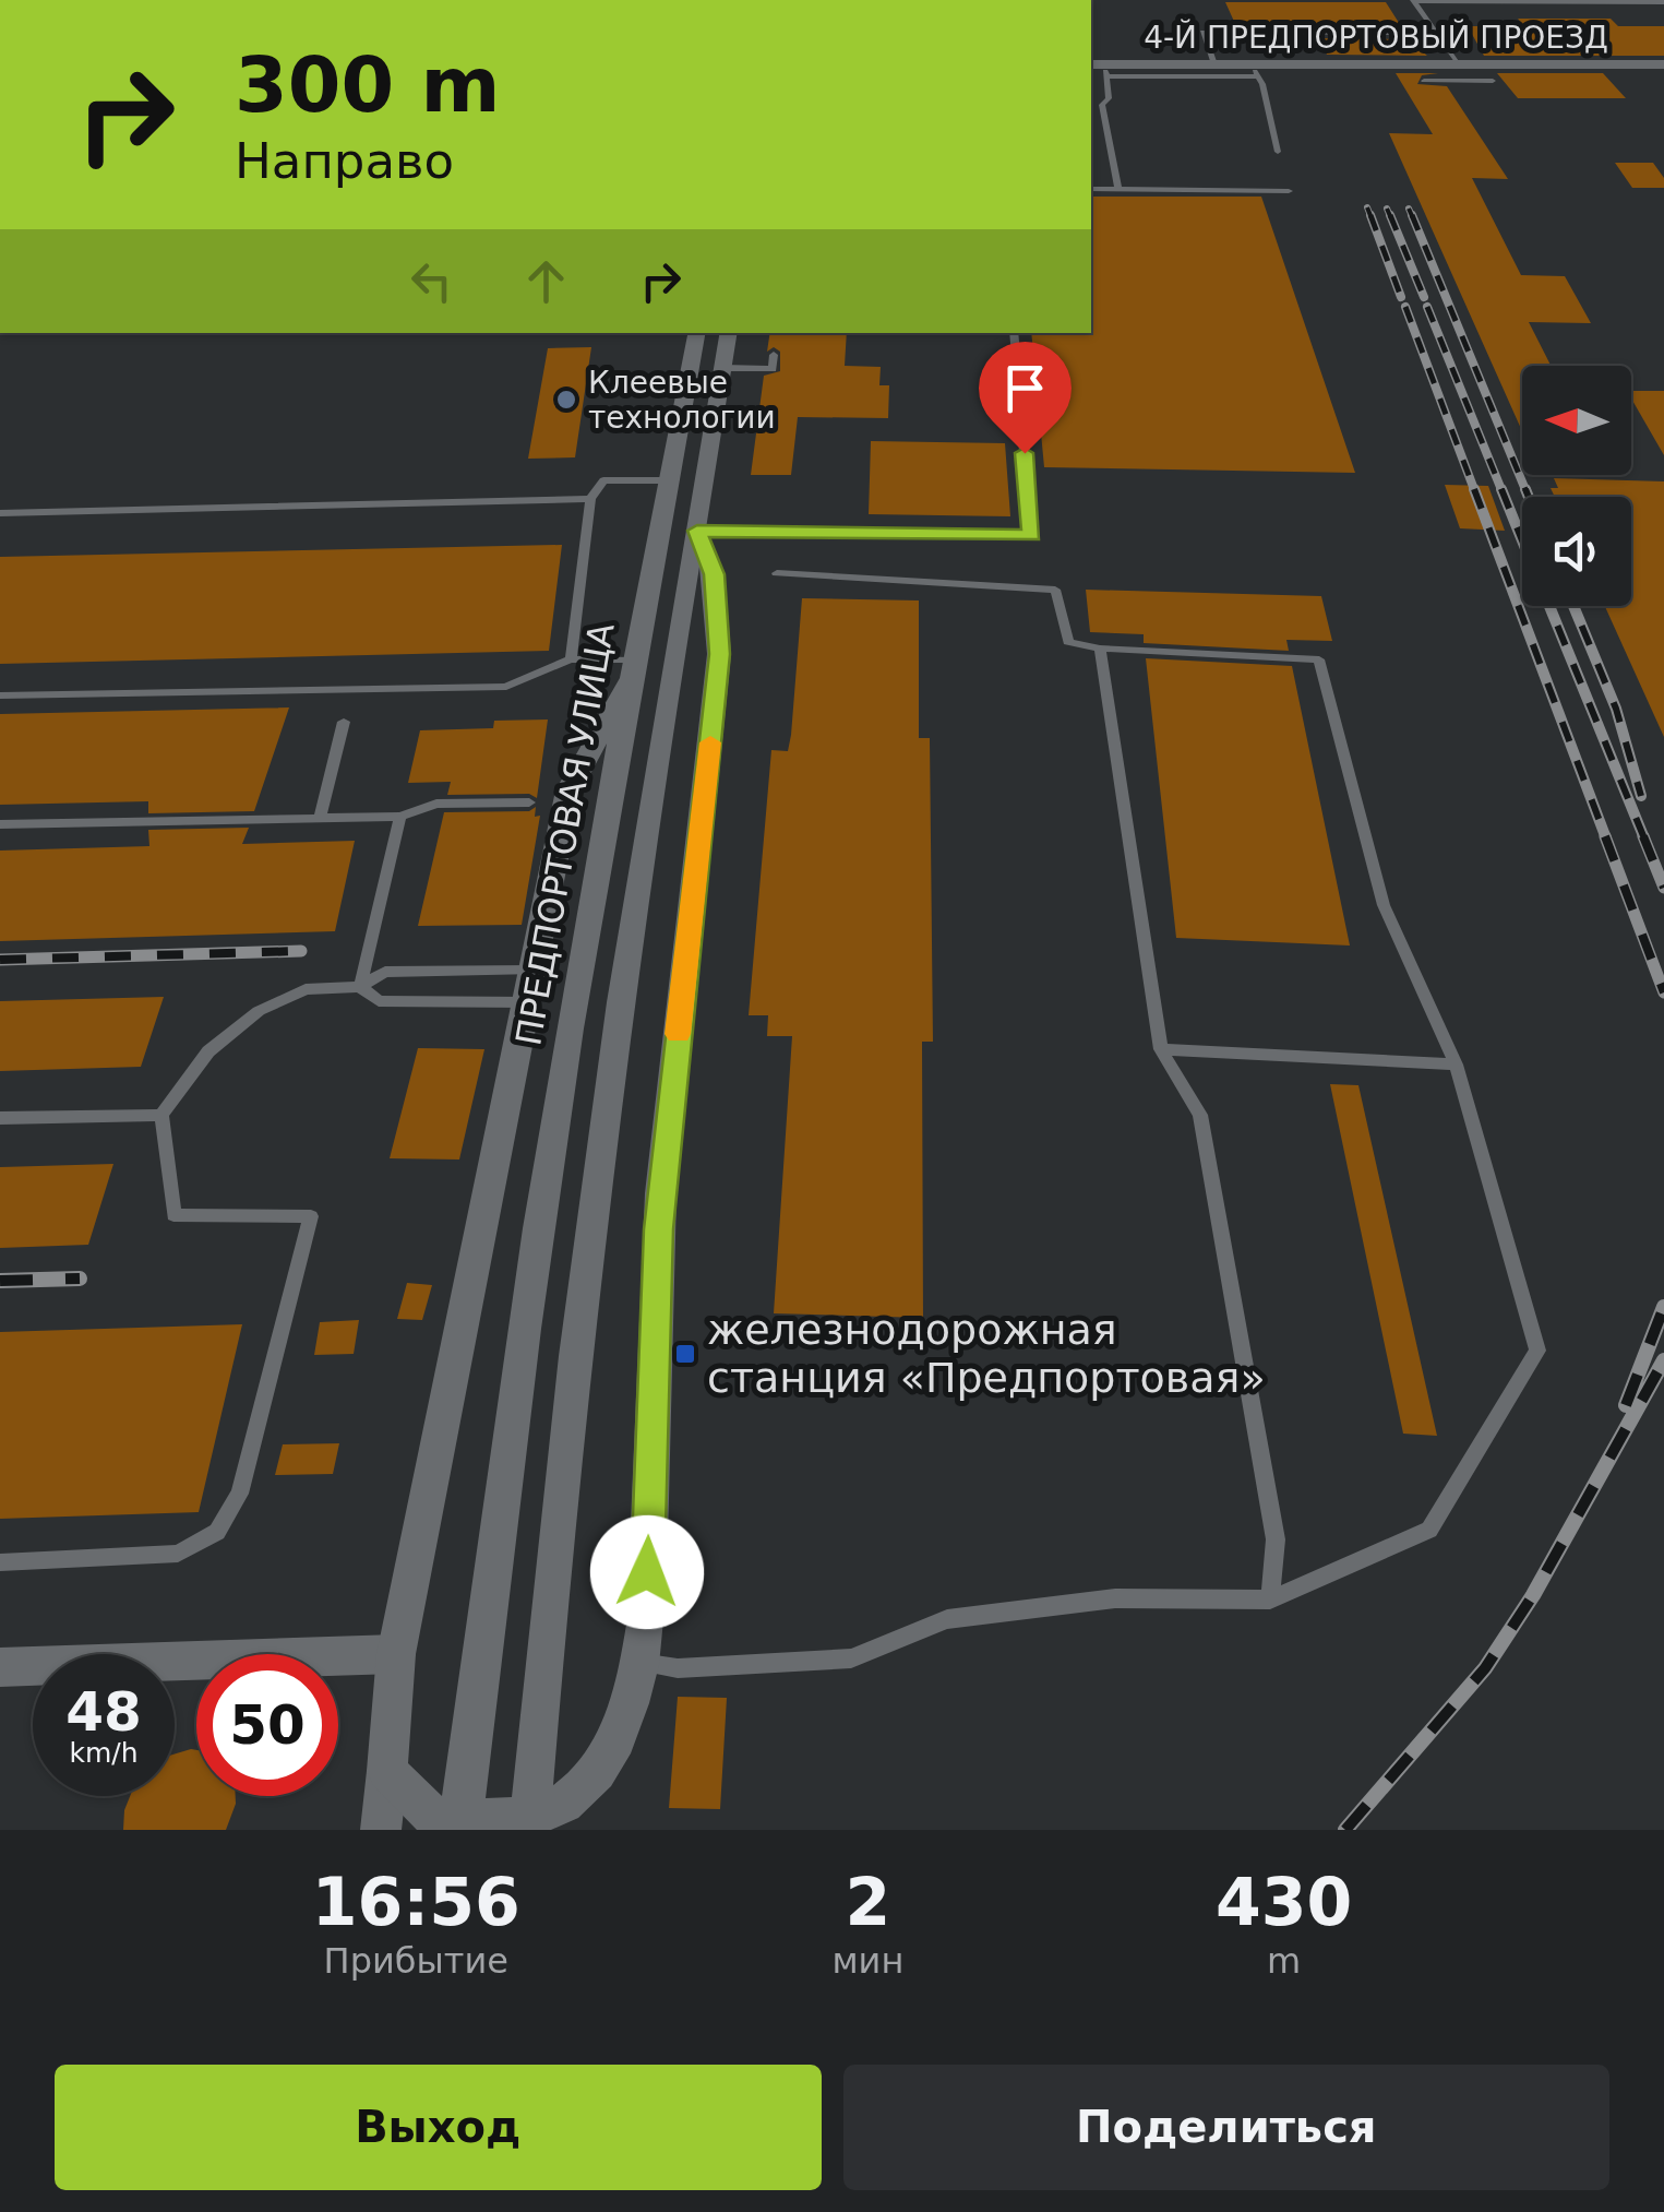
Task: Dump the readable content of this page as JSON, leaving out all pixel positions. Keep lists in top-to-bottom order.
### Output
{
  "streets": {
    "main road": ["4-Й ПРЕДПОРТОВЫЙ ПРОЕЗД", "ПРЕДПОРТОВАЯ УЛИЦА"]
  },
  "places": {
    "other": ["Клеевые технологии"],
    "transit": ["железнодорожная станция «Предпортовая»"]
  },
  "north": "left",
  "page": {
    "turn": ["300 m", "Направо"],
    "speed": "48 km/h",
    "limit": "50",
    "eta": [
      "16:56",
      "Прибытие",
      "2",
      "мин",
      "430",
      "m"
    ],
    "buttons": ["Выход", "Поделиться"]
  }
}
